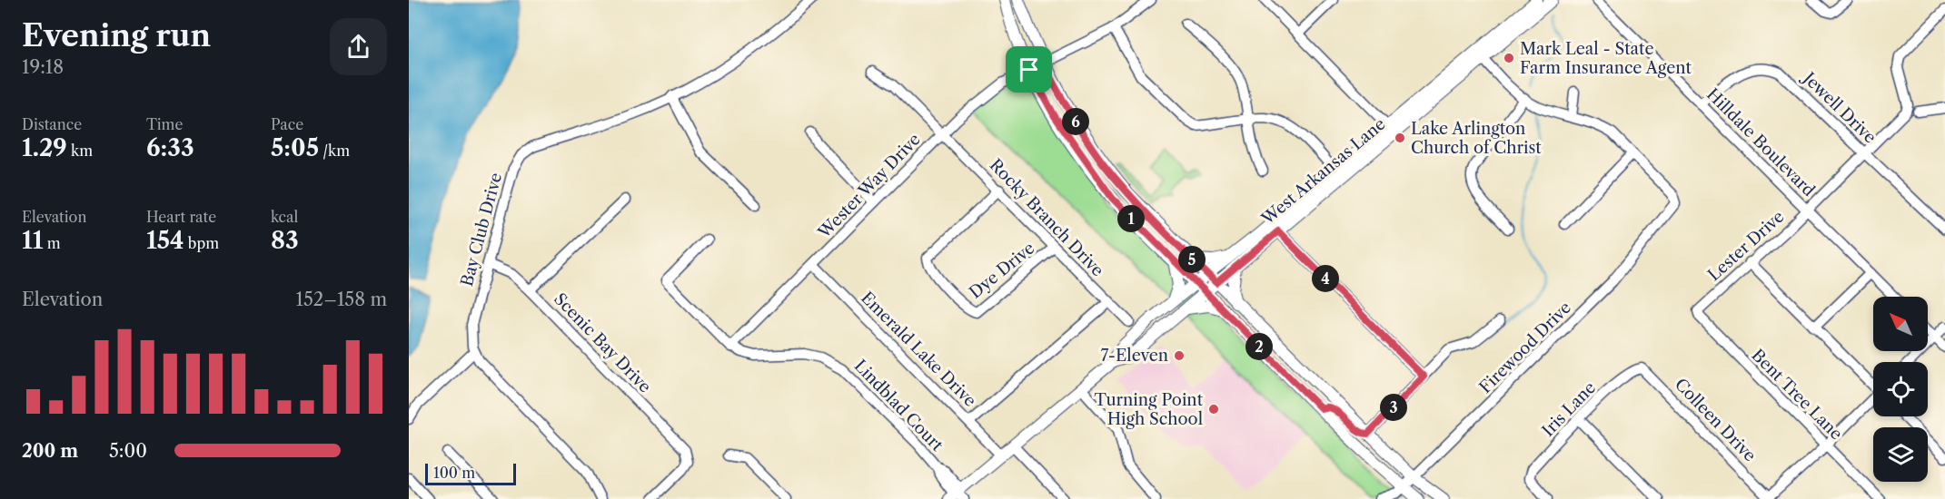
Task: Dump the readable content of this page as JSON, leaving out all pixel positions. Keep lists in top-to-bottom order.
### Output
{
  "streets": {
    "main road": ["West Arkansas Lane"],
    "street": [
      "Jewell Drive",
      "Hilldale Boulevard",
      "Wester Way Drive",
      "Rocky Branch Drive",
      "Bay Club Drive",
      "Lester Drive",
      "Dye Drive",
      "Scenic Bay Drive",
      "Firewood Drive",
      "Emerald Lake Drive",
      "Bent Tree Lane",
      "Lindblad Court",
      "Iris Lane",
      "Colleen Drive"
    ]
  },
  "crossings": [
    ["Jewell Drive", "Hilldale Boulevard"],
    ["Jewell Drive", "Lester Drive"],
    ["Hilldale Boulevard", "Lester Drive"],
    ["West Arkansas Lane", "Emerald Lake Drive"],
    ["West Arkansas Lane", "Lindblad Court"],
    ["Wester Way Drive", "Rocky Branch Drive"],
    ["Wester Way Drive", "Emerald Lake Drive"],
    ["Wester Way Drive", "Lindblad Court"],
    ["Rocky Branch Drive", "Dye Drive"],
    ["Bay Club Drive", "Scenic Bay Drive"],
    ["Lester Drive", "Bent Tree Lane"],
    ["Iris Lane", "Colleen Drive"]
  ],
  "places": [
    "Mark Leal - State Farm Insurance Agent",
    "Lake Arlington Church of Christ",
    "7-Eleven",
    "Turning Point High School"
  ],
  "scale_bar": "100 m",
  "north": "top left",
  "page": {
    "heading": ["Evening run", "19:18"],
    "stats": [
      ["Distance", "1.29 km"],
      ["Time", "6:33"],
      ["Pace", "5:05 /km"],
      ["Elevation", "11 m"],
      ["Heart rate", "154 bpm"],
      ["kcal", "83"]
    ],
    "pins": [
      "6",
      "1",
      "5",
      "4",
      "2",
      "3"
    ],
    "chart": ["Elevation", "152–158 m"],
    "list": [
      {
        "name": "200 m",
        "note": "5:00"
      }
    ],
    "scale": "100 m"
  }
}
